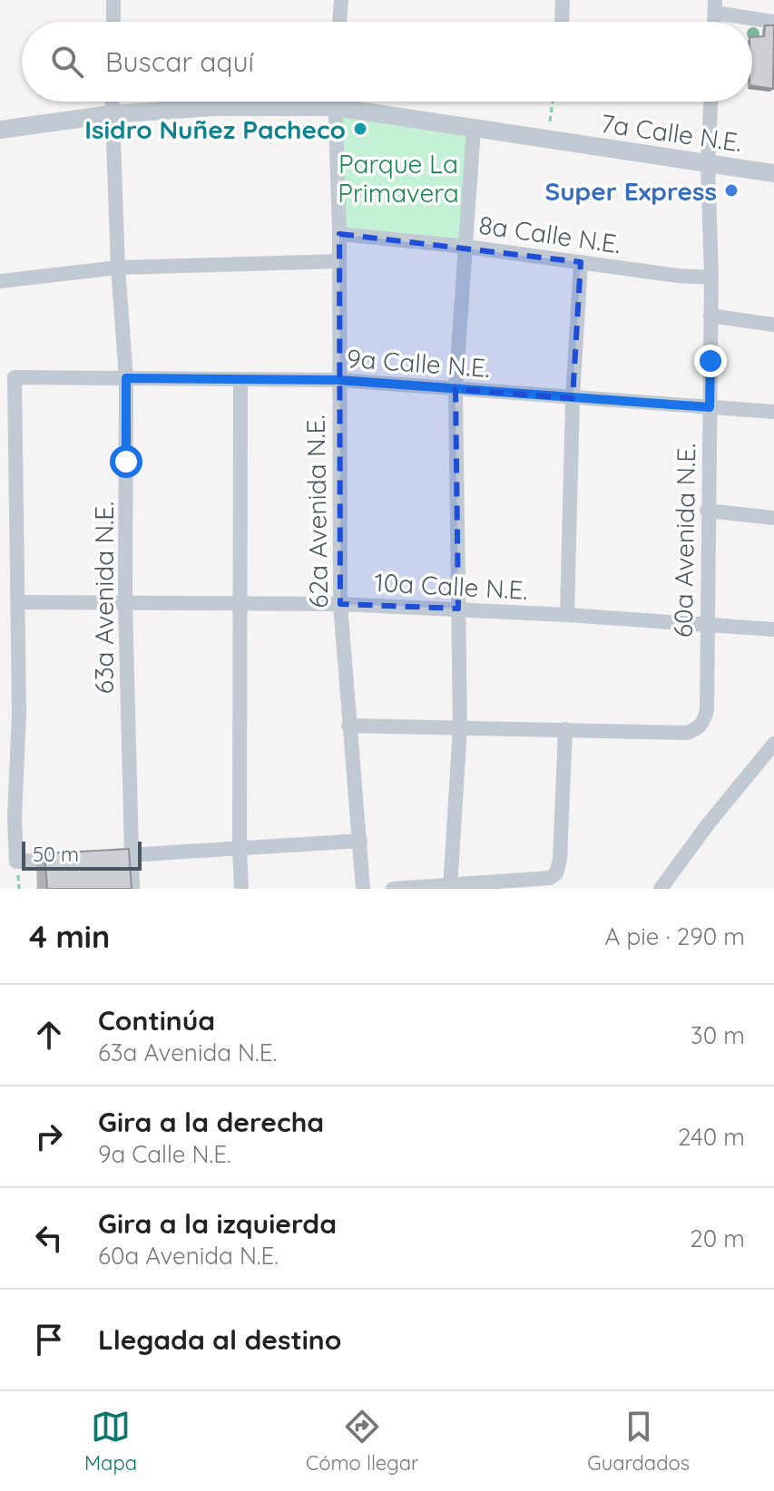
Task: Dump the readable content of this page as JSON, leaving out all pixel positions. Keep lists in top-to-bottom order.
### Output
{
  "streets": {
    "street": [
      "7a Calle N.E.",
      "8a Calle N.E.",
      "9a Calle N.E.",
      "62a Avenida N.E.",
      "60a Avenida N.E.",
      "10a Calle N.E.",
      "63a Avenida N.E."
    ]
  },
  "crossings": [
    ["7a Calle N.E.", "60a Avenida N.E."],
    ["7a Calle N.E.", "63a Avenida N.E."],
    ["8a Calle N.E.", "62a Avenida N.E."],
    ["8a Calle N.E.", "60a Avenida N.E."],
    ["9a Calle N.E.", "62a Avenida N.E."],
    ["9a Calle N.E.", "60a Avenida N.E."],
    ["9a Calle N.E.", "10a Calle N.E."],
    ["9a Calle N.E.", "63a Avenida N.E."],
    ["62a Avenida N.E.", "10a Calle N.E."],
    ["60a Avenida N.E.", "10a Calle N.E."],
    ["10a Calle N.E.", "63a Avenida N.E."]
  ],
  "parks": ["Parque La Primavera"],
  "places": ["Isidro Nuñez Pacheco", "Super Express"],
  "scale_bar": "50 m",
  "page": {
    "search": "Buscar aquí",
    "scale": "50 m",
    "heading": ["4 min", "A pie · 290 m"],
    "list": [
      ["Continúa", "63a Avenida N.E.", "30 m"],
      ["Gira a la derecha", "9a Calle N.E.", "240 m"],
      ["Gira a la izquierda", "60a Avenida N.E.", "20 m"],
      "Llegada al destino"
    ],
    "nav": ["Mapa", "Cómo llegar", "Guardados"]
  }
}
